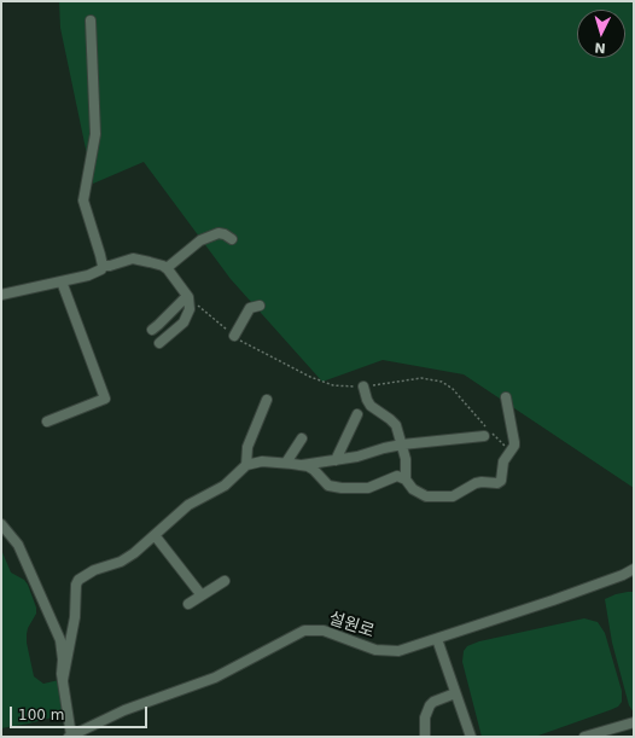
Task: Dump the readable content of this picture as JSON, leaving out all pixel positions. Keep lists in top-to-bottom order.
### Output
{
  "streets": {
    "street": ["설원로"]
  },
  "scale_bar": "100 m",
  "north": "bottom"
}
